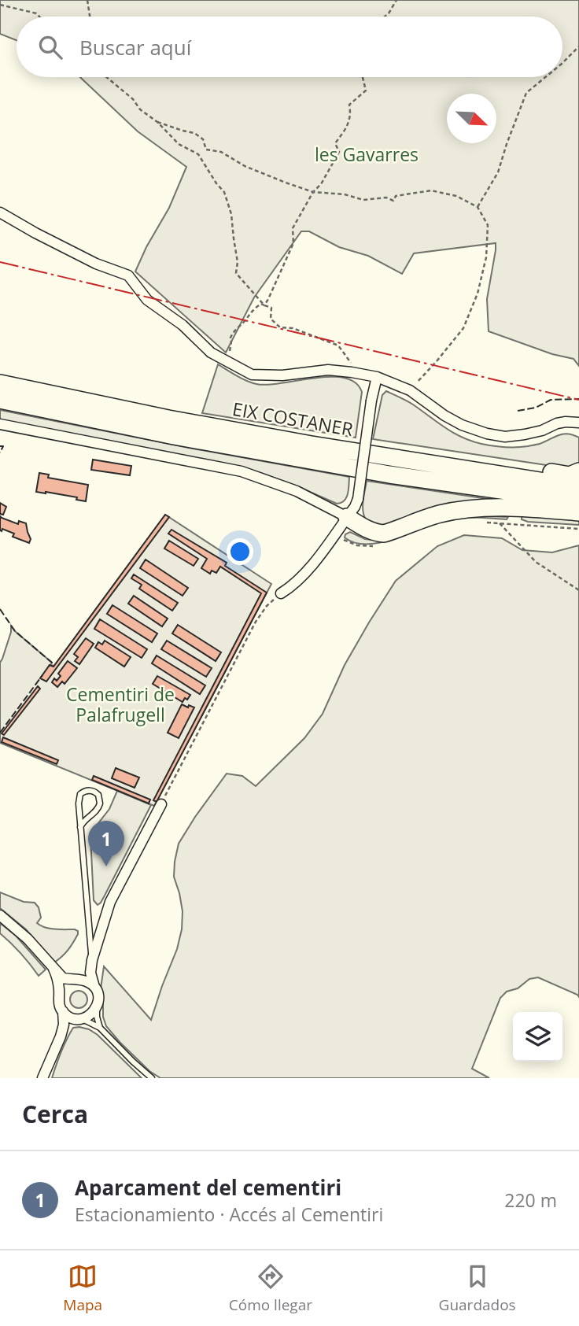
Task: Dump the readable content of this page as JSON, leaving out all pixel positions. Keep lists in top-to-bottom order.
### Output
{
  "streets": {
    "highway": ["EIX COSTANER"]
  },
  "parks": ["les Gavarres", "Cementiri de Palafrugell"],
  "north": "bottom right",
  "page": {
    "search": "Buscar aquí",
    "pins": "1",
    "heading": "Cerca",
    "list": [
      {
        "mark": "1",
        "name": "Aparcament del cementiri",
        "note": "Estacionamiento · Accés al Cementiri",
        "value": "220 m"
      }
    ],
    "nav": ["Mapa", "Cómo llegar", "Guardados"]
  }
}
